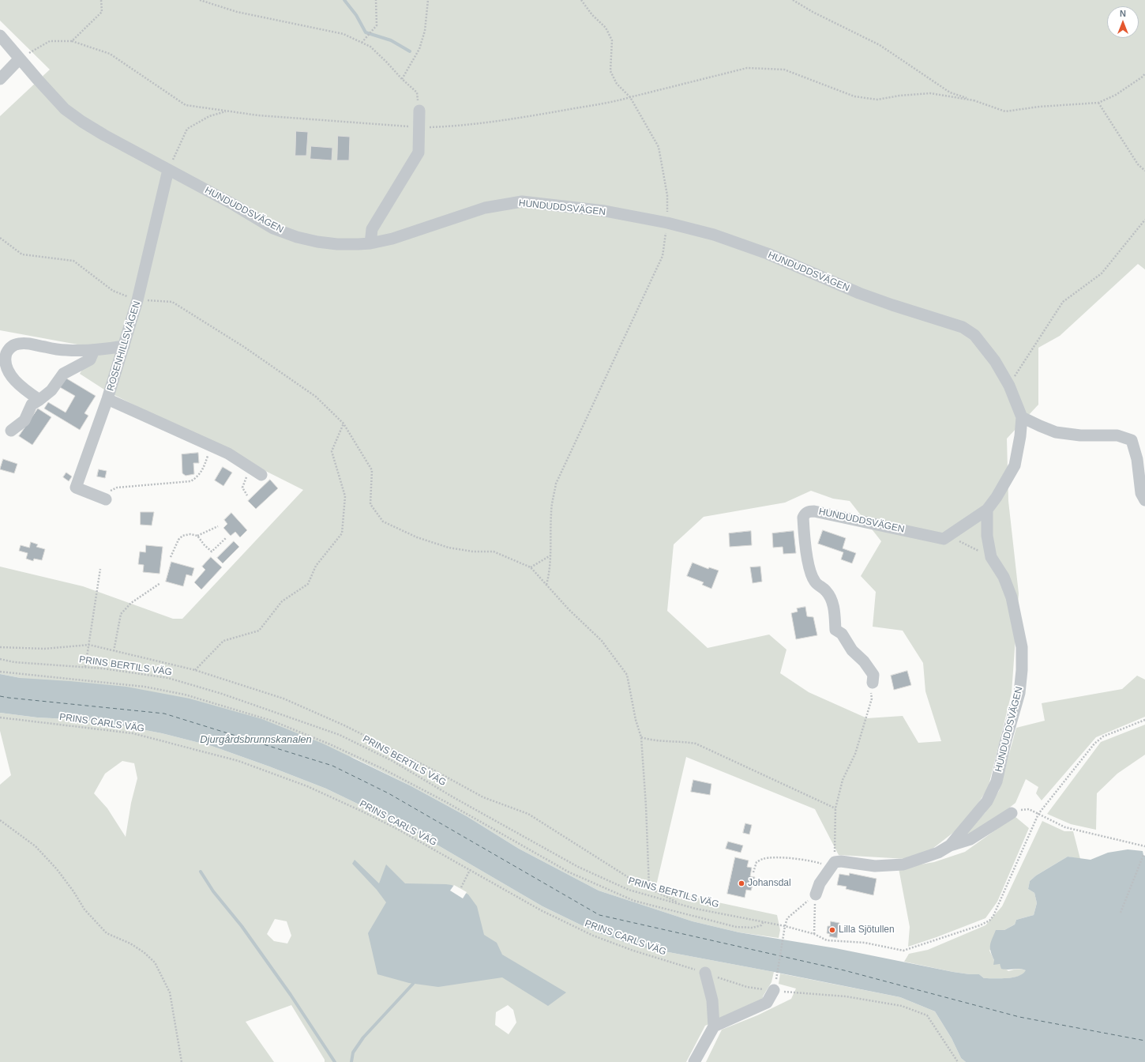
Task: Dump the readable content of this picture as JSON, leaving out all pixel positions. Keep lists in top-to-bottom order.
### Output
{
  "streets": {
    "street": ["HUNDUDDSVÄGEN", "ROSENHILLSVÄGEN"],
    "path": ["PRINS BERTILS VÄG", "PRINS CARLS VÄG"]
  },
  "crossings": [
    ["HUNDUDDSVÄGEN", "ROSENHILLSVÄGEN"]
  ],
  "water": ["Djurgårdsbrunnskanalen"],
  "places": ["Johansdal", "Lilla Sjötullen"],
  "north": "top"
}
